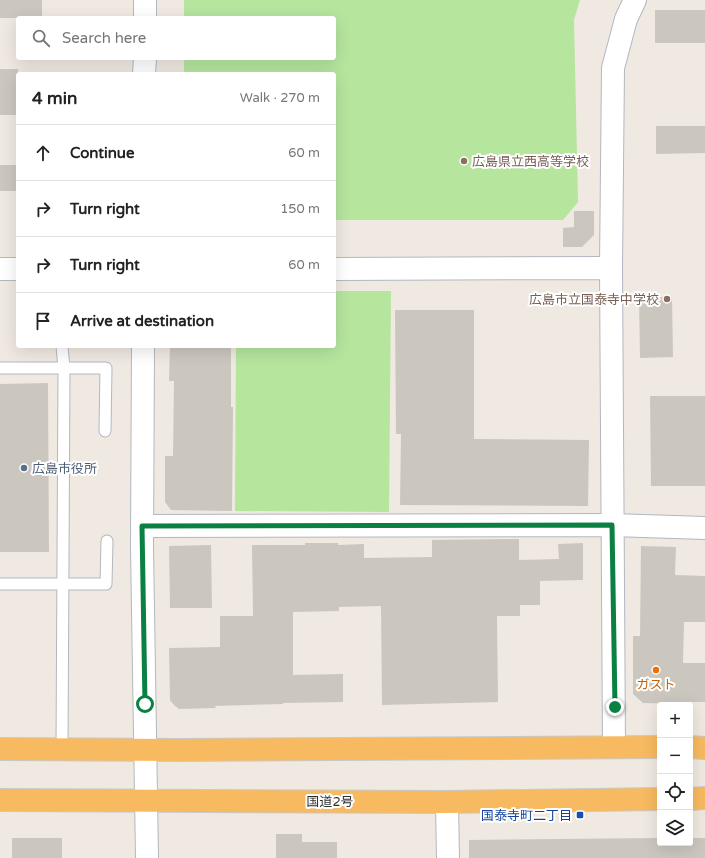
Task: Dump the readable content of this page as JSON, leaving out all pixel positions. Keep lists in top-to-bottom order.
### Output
{
  "streets": {
    "highway": ["国道2号"]
  },
  "places": {
    "other": [
      "広島県立西高等学校",
      "広島市立国泰寺中学校",
      "広島市役所",
      "ガスト"
    ],
    "transit": ["国泰寺町二丁目"]
  },
  "page": {
    "search": "Search here",
    "heading": ["4 min", "Walk · 270 m"],
    "list": [
      ["Continue", "60 m"],
      ["Turn right", "150 m"],
      ["Turn right", "60 m"],
      "Arrive at destination"
    ],
    "map_buttons": ["+", "−"]
  }
}
